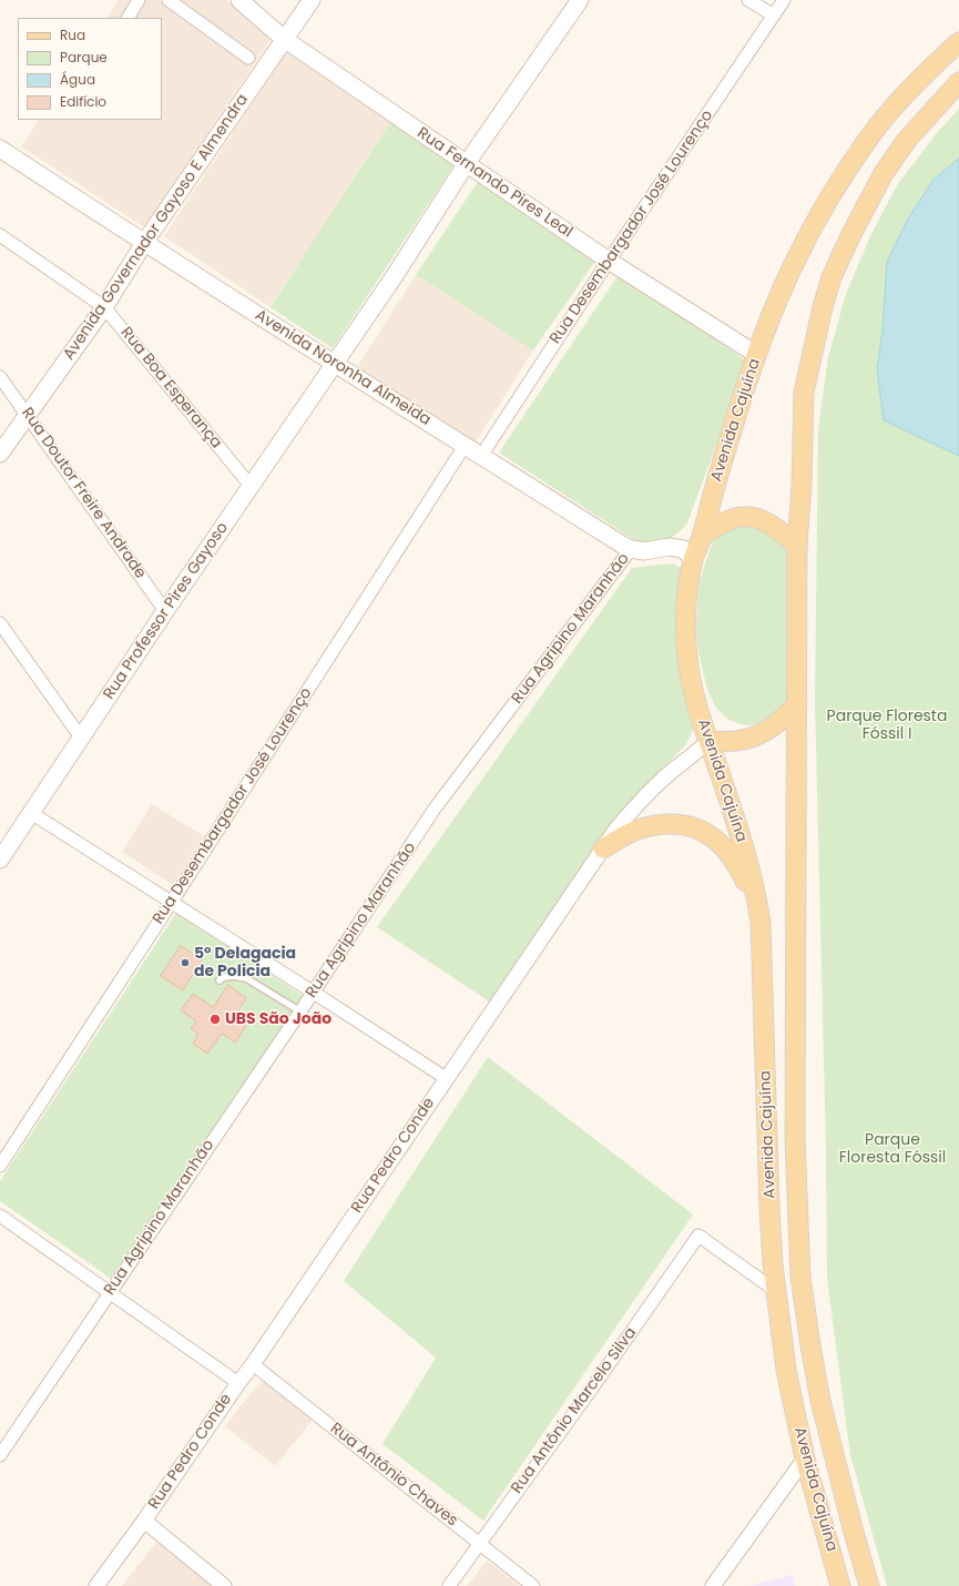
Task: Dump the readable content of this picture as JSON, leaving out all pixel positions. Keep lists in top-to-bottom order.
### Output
{
  "streets": {
    "main road": [
      "Rua Fernando Pires Leal",
      "Avenida Governador Gayoso E Almendra",
      "Avenida Noronha Almeida",
      "Avenida Cajuína",
      "Rua Professor Pires Gayoso"
    ],
    "street": [
      "Rua Desembargador José Lourenço",
      "Rua Boa Esperança",
      "Rua Doutor Freire Andrade",
      "Rua Agripino Maranhão",
      "Rua Pedro Conde",
      "Rua Antônio Marcelo Silva",
      "Rua Antônio Chaves"
    ]
  },
  "crossings": [
    ["Rua Fernando Pires Leal", "Avenida Governador Gayoso E Almendra"],
    ["Rua Fernando Pires Leal", "Rua Desembargador José Lourenço"],
    ["Rua Fernando Pires Leal", "Avenida Cajuína"],
    ["Rua Fernando Pires Leal", "Rua Professor Pires Gayoso"],
    ["Avenida Governador Gayoso E Almendra", "Avenida Noronha Almeida"],
    ["Avenida Governador Gayoso E Almendra", "Rua Boa Esperança"],
    ["Avenida Governador Gayoso E Almendra", "Rua Doutor Freire Andrade"],
    ["Rua Desembargador José Lourenço", "Avenida Noronha Almeida"],
    ["Avenida Noronha Almeida", "Avenida Cajuína"],
    ["Avenida Noronha Almeida", "Rua Professor Pires Gayoso"],
    ["Avenida Noronha Almeida", "Rua Agripino Maranhão"],
    ["Rua Boa Esperança", "Rua Professor Pires Gayoso"],
    ["Avenida Cajuína", "Rua Pedro Conde"],
    ["Avenida Cajuína", "Rua Antônio Marcelo Silva"],
    ["Rua Doutor Freire Andrade", "Rua Professor Pires Gayoso"],
    ["Rua Pedro Conde", "Rua Antônio Chaves"],
    ["Rua Antônio Marcelo Silva", "Rua Antônio Chaves"]
  ],
  "parks": ["Parque Floresta Fóssil I", "Parque Floresta Fóssil"],
  "places": ["5° Delagacia de Policia", "UBS São João"],
  "legend": [
    "Rua",
    "Parque",
    "Água",
    "Edifício"
  ]
}
